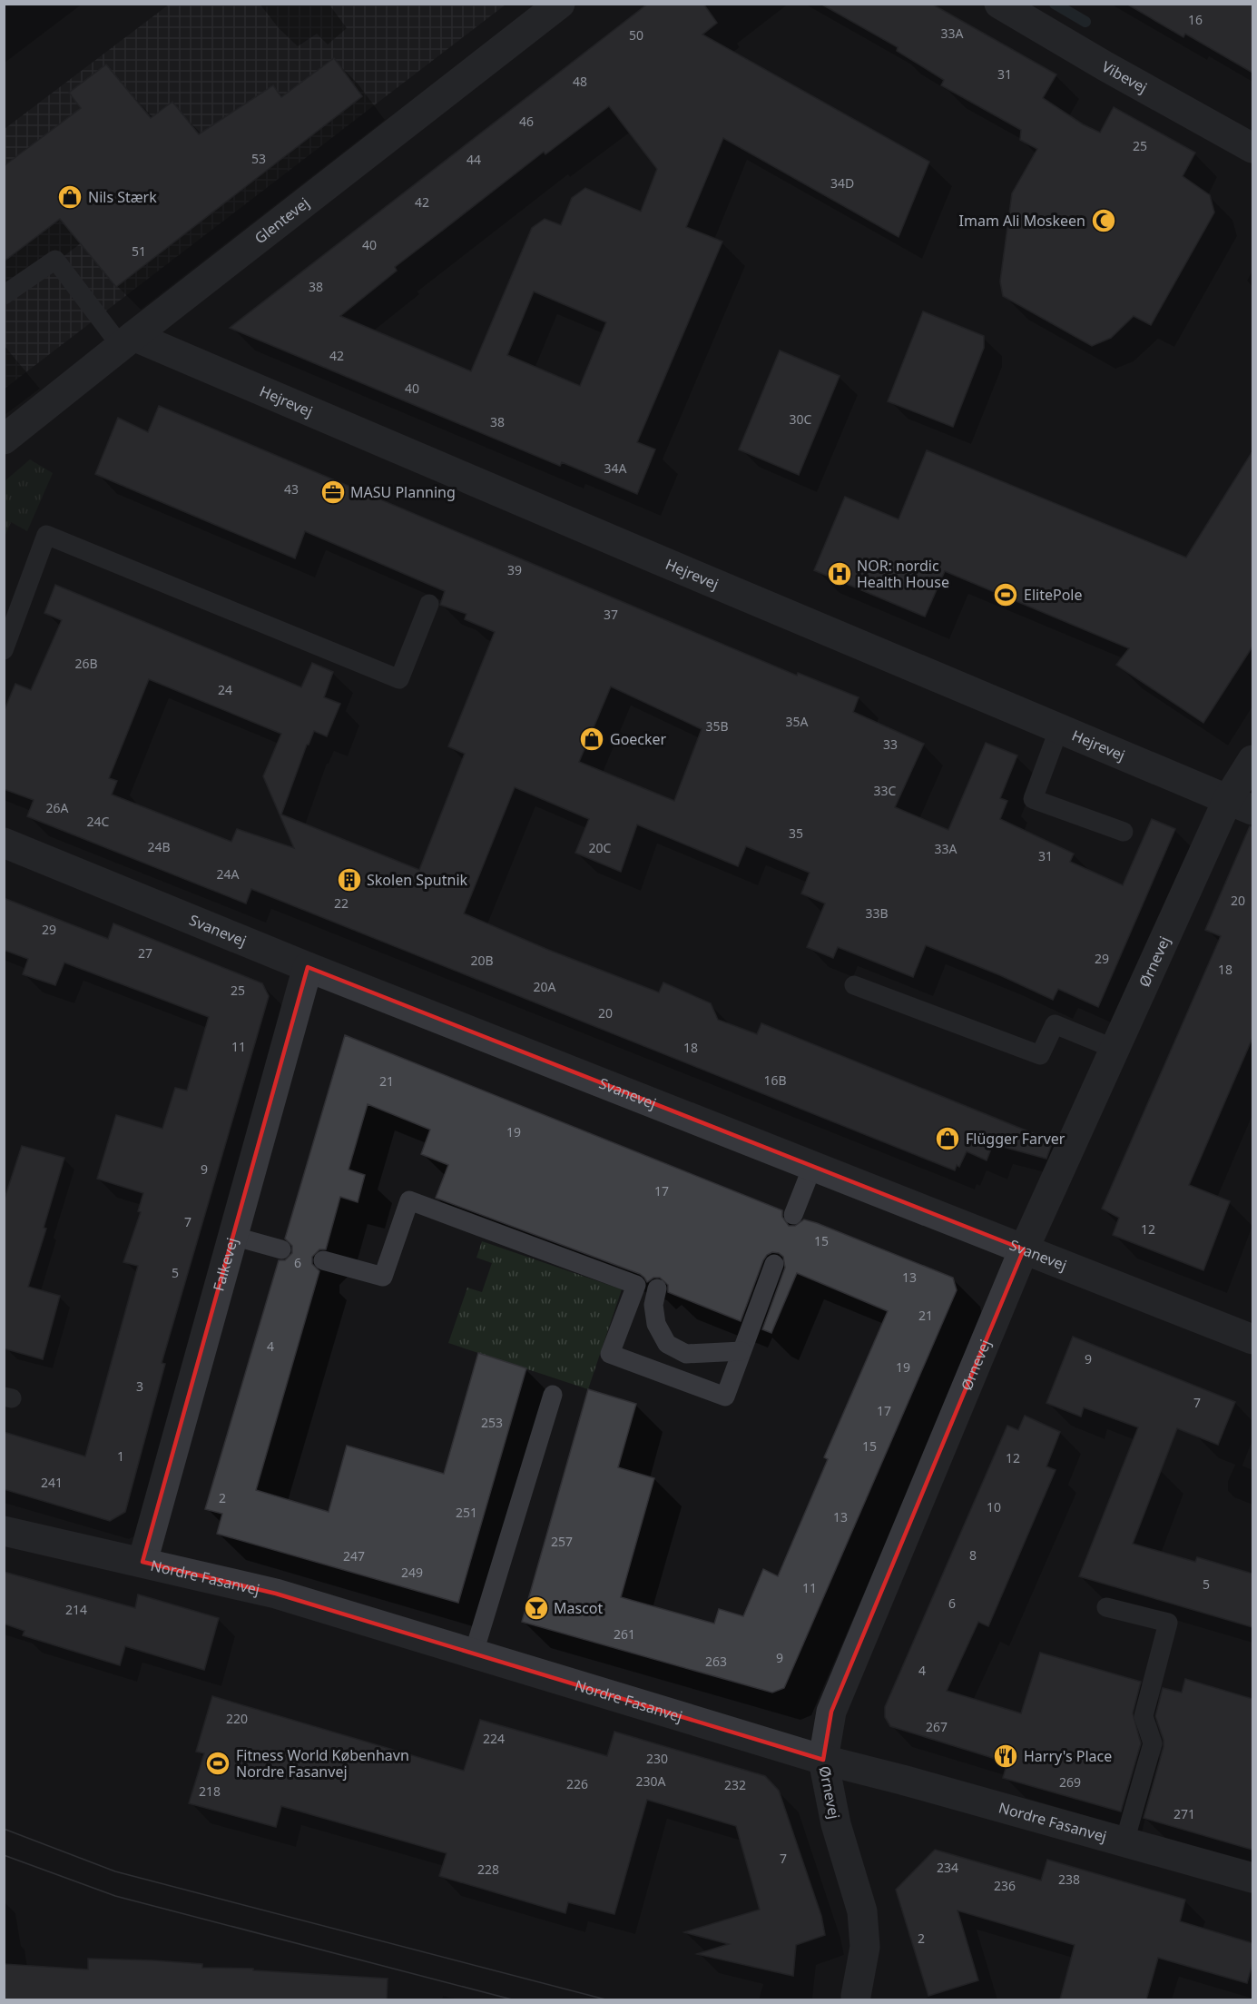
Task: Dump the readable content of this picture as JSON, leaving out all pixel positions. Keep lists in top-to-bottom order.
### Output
{
  "streets": {
    "street": [
      "Vibevej",
      "Glentevej",
      "Hejrevej",
      "Svanevej",
      "Ørnevej",
      "Falkevej",
      "Nordre Fasanvej"
    ]
  },
  "crossings": [
    ["Glentevej", "Hejrevej"],
    ["Hejrevej", "Ørnevej"],
    ["Svanevej", "Ørnevej"],
    ["Svanevej", "Falkevej"],
    ["Ørnevej", "Nordre Fasanvej"],
    ["Falkevej", "Nordre Fasanvej"]
  ],
  "places": {
    "shop": ["Nils Stærk", "Goecker", "Flügger Farver"],
    "mosque": ["Imam Ali Moskeen"],
    "office": ["MASU Planning"],
    "hospital": ["NOR: nordic Health House"],
    "sports": ["ElitePole", "Fitness World København Nordre Fasanvej"],
    "building": ["Skolen Sputnik"],
    "bar": ["Mascot"],
    "restaurant": ["Harry's Place"]
  },
  "house_numbers": [
    "16",
    "33A",
    "50",
    "31",
    "48",
    "46",
    "25",
    "53",
    "44",
    "34D",
    "42",
    "40",
    "51",
    "38",
    "42",
    "40",
    "30C",
    "38",
    "34A",
    "43",
    "39",
    "37",
    "26B",
    "24",
    "35A",
    "35B",
    "33",
    "33C",
    "26A",
    "24C",
    "35",
    "24B",
    "20C",
    "33A",
    "31",
    "24A",
    "20",
    "22",
    "33B",
    "29",
    "27",
    "29",
    "20B",
    "18",
    "20A",
    "25",
    "20",
    "11",
    "18",
    "16B",
    "21",
    "19",
    "9",
    "17",
    "7",
    "12",
    "15",
    "6",
    "5",
    "13",
    "21",
    "4",
    "9",
    "19",
    "3",
    "7",
    "17",
    "253",
    "15",
    "1",
    "12",
    "241",
    "2",
    "10",
    "251",
    "13",
    "257",
    "8",
    "247",
    "249",
    "5",
    "11",
    "6",
    "214",
    "261",
    "9",
    "263",
    "4",
    "220",
    "267",
    "224",
    "230",
    "230A",
    "269",
    "226",
    "232",
    "218",
    "271",
    "7",
    "234",
    "228",
    "238",
    "236",
    "2"
  ]
}
